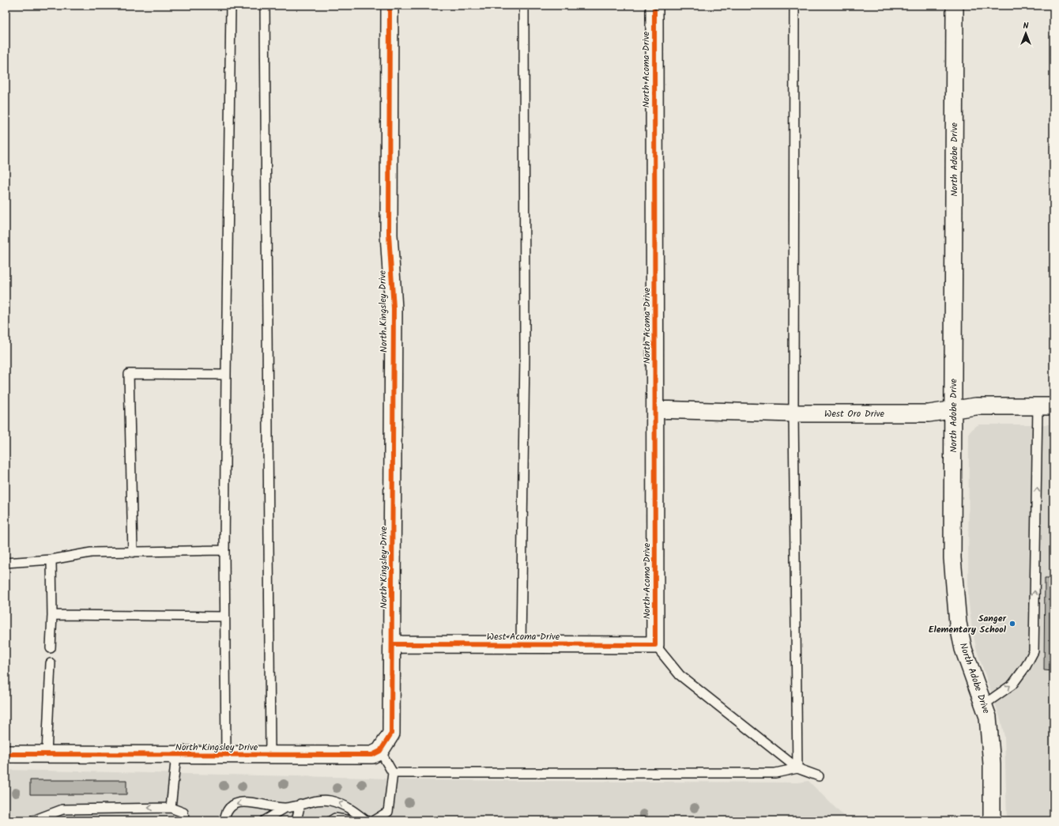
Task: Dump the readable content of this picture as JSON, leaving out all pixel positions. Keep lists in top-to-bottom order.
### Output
{
  "streets": {
    "street": [
      "North Acoma Drive",
      "North Adobe Drive",
      "North Kingsley Drive",
      "West Oro Drive",
      "West Acoma Drive"
    ]
  },
  "crossings": [
    ["North Acoma Drive", "West Oro Drive"],
    ["North Acoma Drive", "West Acoma Drive"],
    ["North Adobe Drive", "West Oro Drive"],
    ["North Kingsley Drive", "West Acoma Drive"]
  ],
  "places": ["Sanger Elementary School"],
  "north": "top"
}
